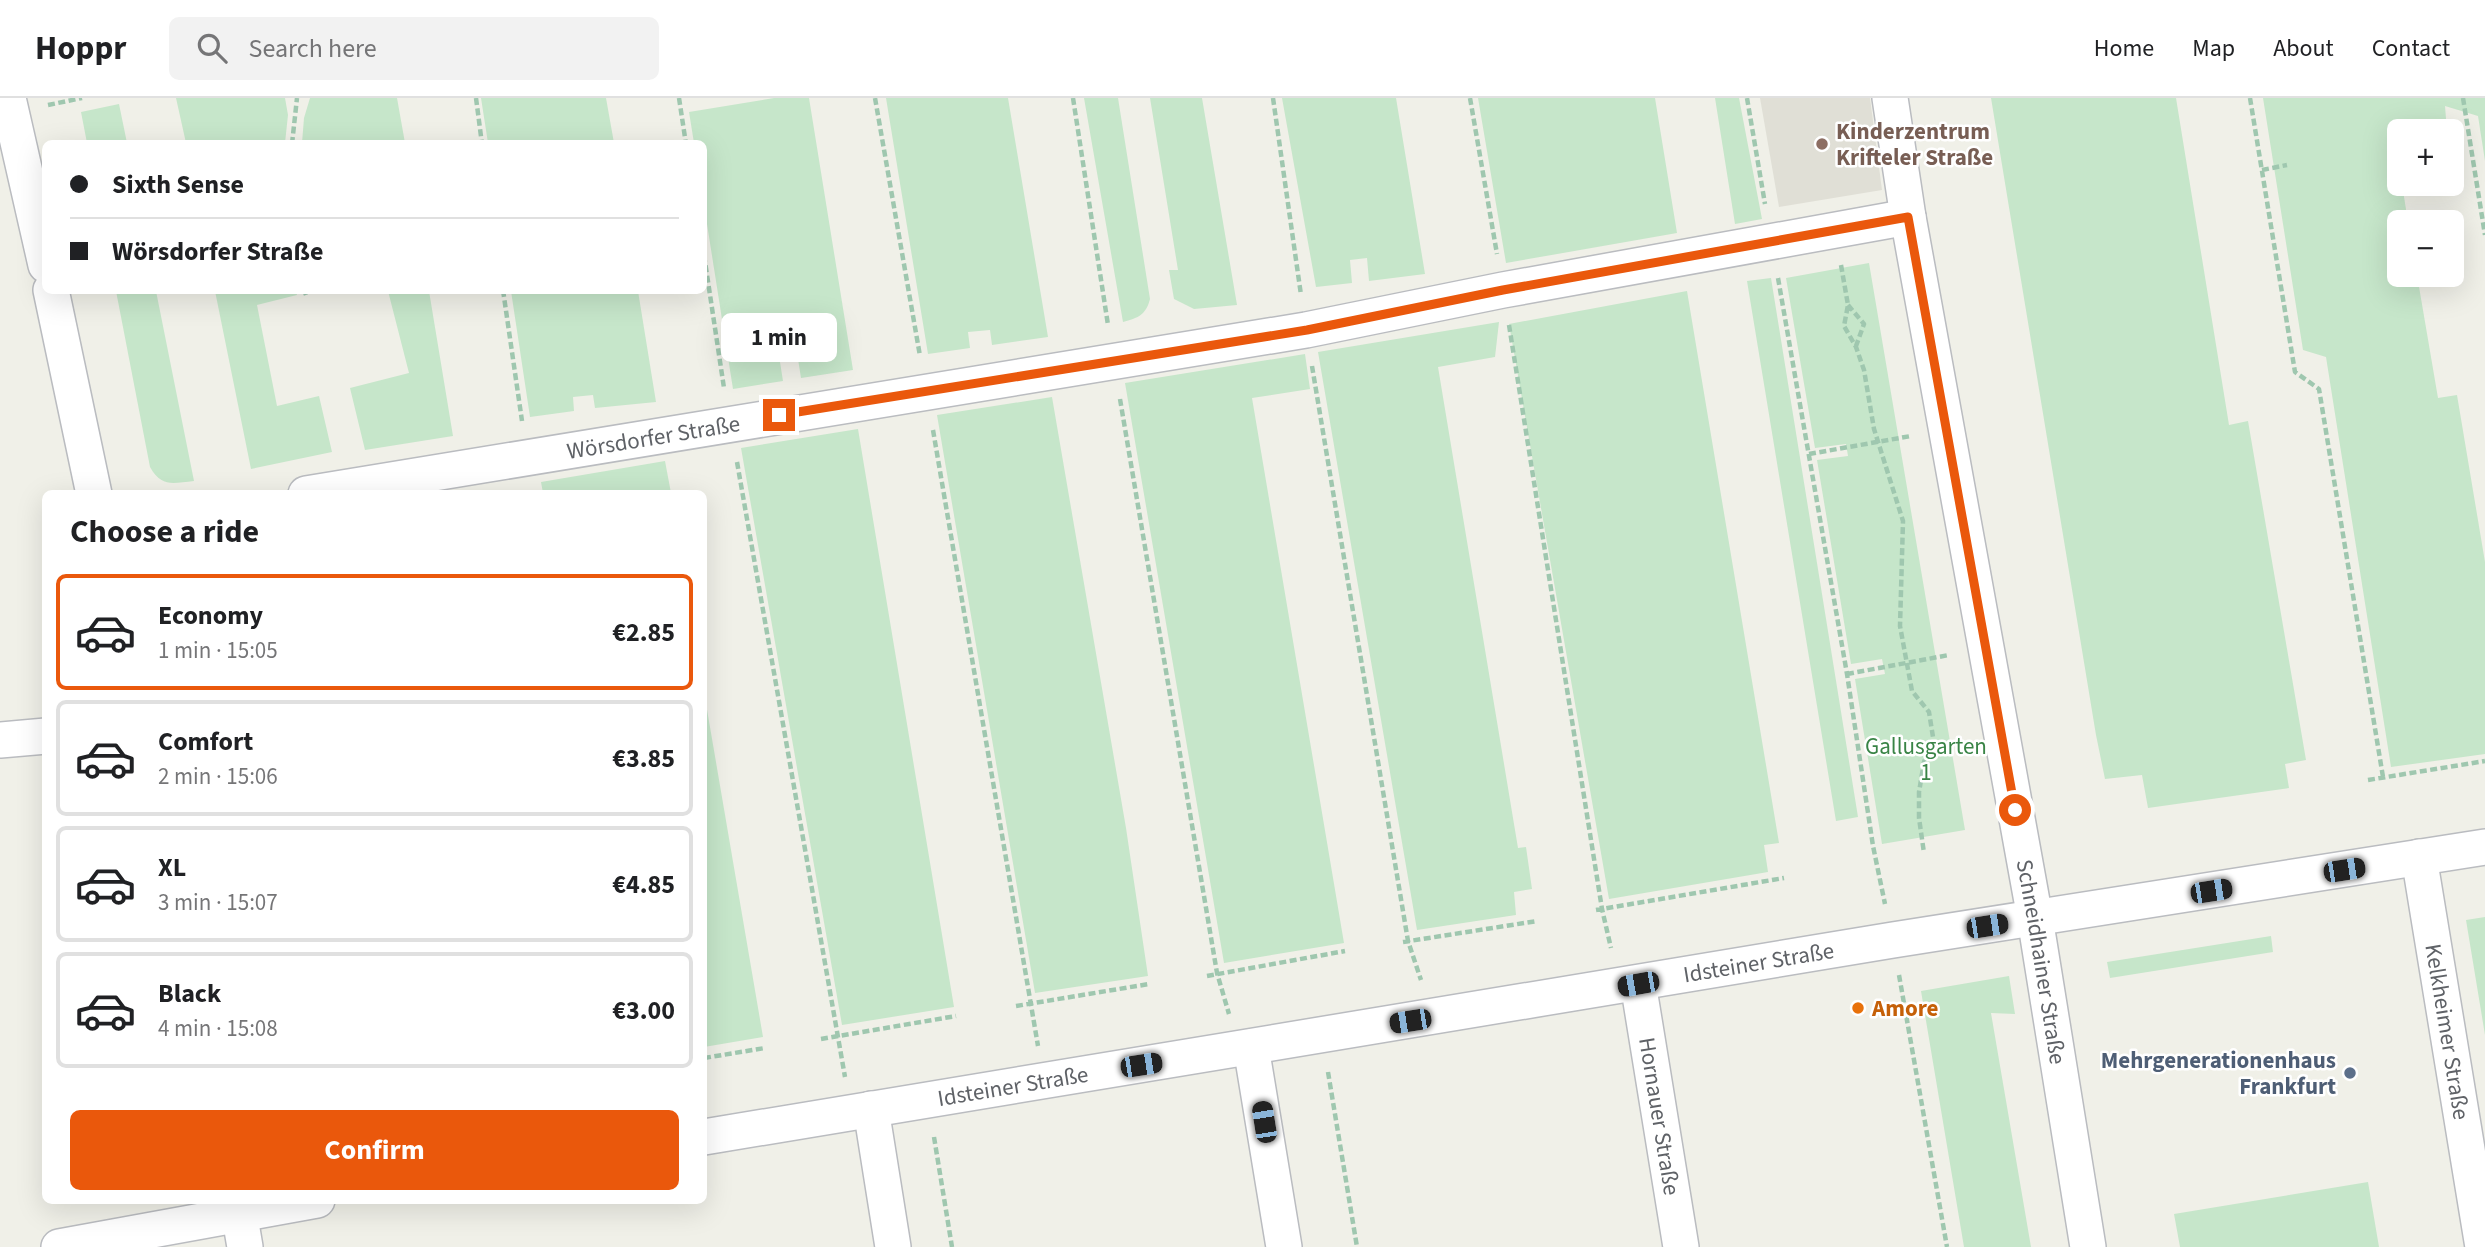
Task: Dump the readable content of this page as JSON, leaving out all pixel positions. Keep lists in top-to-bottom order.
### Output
{
  "streets": {
    "street": [
      "Wörsdorfer Straße",
      "Schneidhainer Straße",
      "Idsteiner Straße",
      "Kelkheimer Straße",
      "Hornauer Straße"
    ]
  },
  "crossings": [
    ["Wörsdorfer Straße", "Schneidhainer Straße"],
    ["Schneidhainer Straße", "Idsteiner Straße"],
    ["Idsteiner Straße", "Kelkheimer Straße"],
    ["Idsteiner Straße", "Hornauer Straße"]
  ],
  "parks": ["Gallusgarten 1"],
  "places": ["Kinderzentrum Krifteler Straße", "Amore", "Mehrgenerationenhaus Frankfurt"],
  "page": {
    "header": "Hoppr",
    "search": "Search here",
    "nav": [
      "Home",
      "Map",
      "About",
      "Contact"
    ],
    "map_buttons": ["+", "−"],
    "banner": ["Sixth Sense", "Wörsdorfer Straße"],
    "bubble": "1 min",
    "heading": "Choose a ride",
    "list": [
      {
        "name": "Economy",
        "note": "1 min · 15:05",
        "value": "€2.85"
      },
      {
        "name": "Comfort",
        "note": "2 min · 15:06",
        "value": "€3.85"
      },
      {
        "name": "XL",
        "note": "3 min · 15:07",
        "value": "€4.85"
      },
      {
        "name": "Black",
        "note": "4 min · 15:08",
        "value": "€3.00"
      }
    ],
    "buttons": "Confirm"
  }
}
